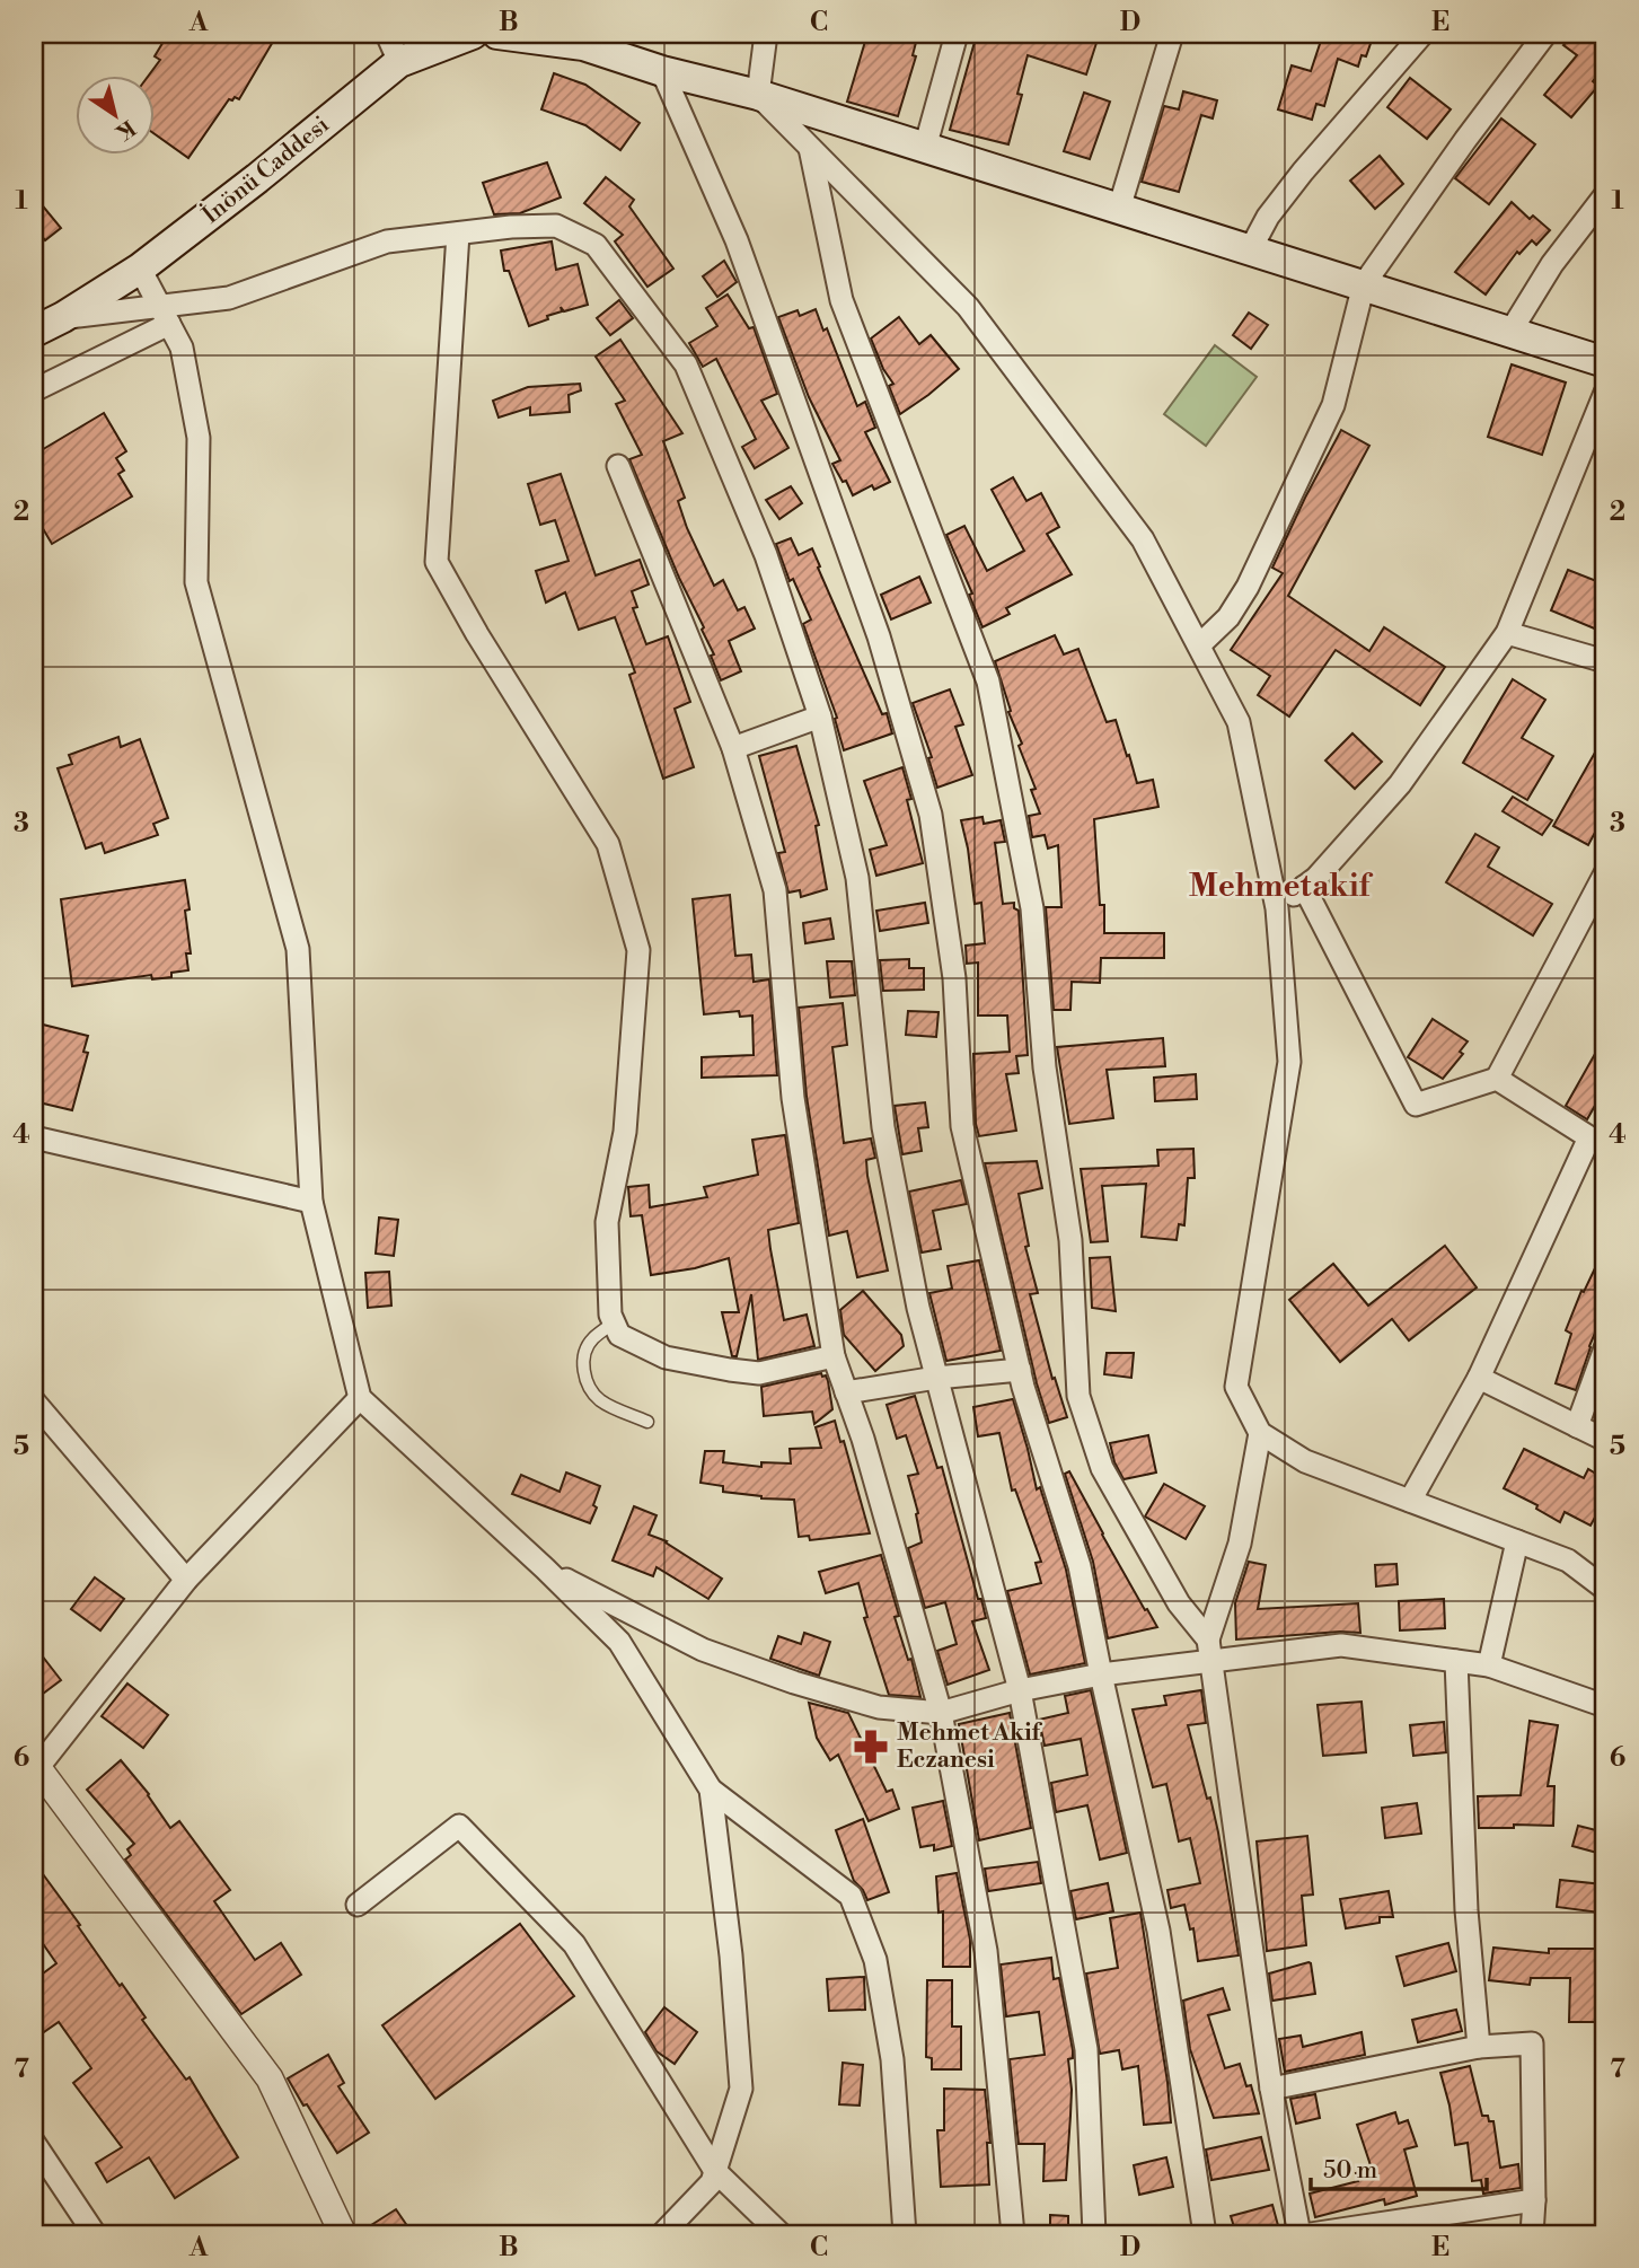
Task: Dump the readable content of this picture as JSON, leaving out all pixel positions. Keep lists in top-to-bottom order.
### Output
{
  "streets": {
    "main road": ["İnönü Caddesi"]
  },
  "districts": ["Mehmetakif"],
  "places": {
    "pharmacy": ["Mehmet Akif Eczanesi"]
  },
  "scale_bar": "50 m",
  "north": "bottom right",
  "grid": {
    "columns": [
      "A",
      "B",
      "C",
      "D",
      "E"
    ],
    "rows": [
      "1",
      "2",
      "3",
      "4",
      "5",
      "6",
      "7"
    ]
  }
}
